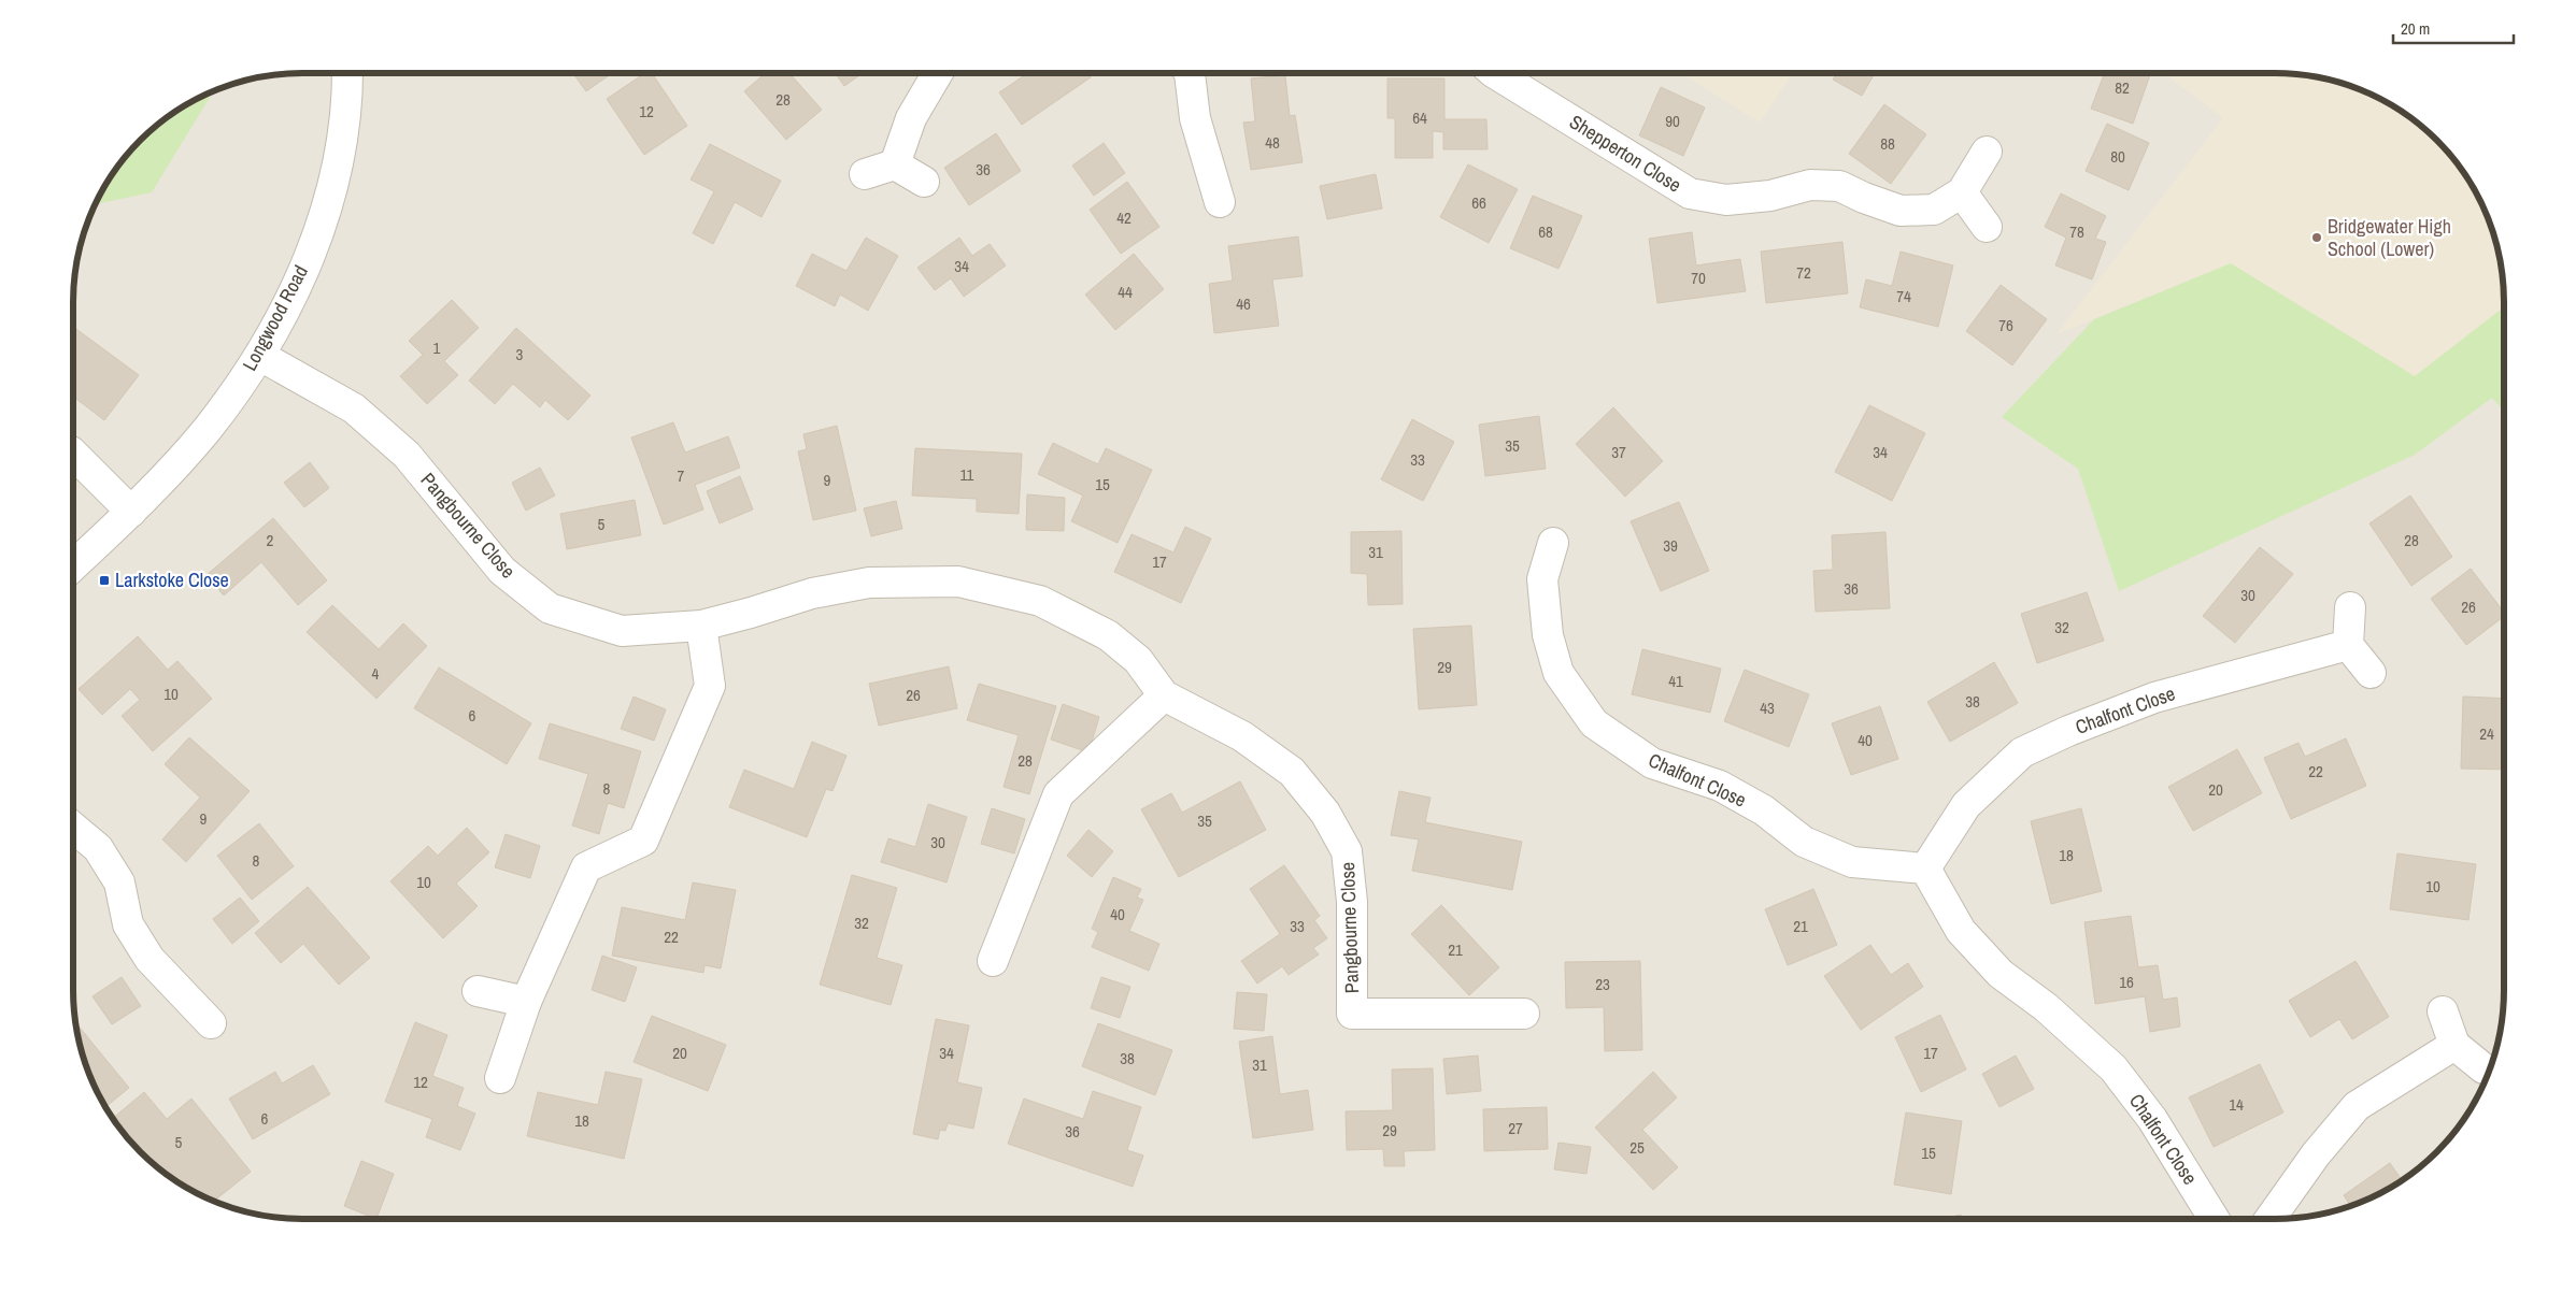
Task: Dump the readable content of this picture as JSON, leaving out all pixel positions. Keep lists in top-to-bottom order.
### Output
{
  "streets": {
    "street": [
      "Shepperton Close",
      "Longwood Road",
      "Pangbourne Close",
      "Chalfont Close"
    ]
  },
  "crossings": [
    ["Longwood Road", "Pangbourne Close"]
  ],
  "places": {
    "other": ["Bridgewater High School (Lower)"],
    "transit": ["Larkstoke Close"]
  },
  "house_numbers": [
    "82",
    "28",
    "12",
    "64",
    "90",
    "48",
    "88",
    "80",
    "36",
    "66",
    "42",
    "68",
    "78",
    "34",
    "72",
    "70",
    "44",
    "74",
    "46",
    "76",
    "1",
    "3",
    "35",
    "37",
    "34",
    "33",
    "11",
    "7",
    "9",
    "15",
    "5",
    "2",
    "28",
    "39",
    "31",
    "17",
    "36",
    "30",
    "26",
    "32",
    "29",
    "4",
    "41",
    "10",
    "26",
    "38",
    "43",
    "6",
    "24",
    "40",
    "28",
    "22",
    "8",
    "20",
    "9",
    "35",
    "30",
    "18",
    "8",
    "10",
    "10",
    "40",
    "32",
    "33",
    "21",
    "22",
    "21",
    "16",
    "23",
    "20",
    "34",
    "17",
    "38",
    "31",
    "12",
    "14",
    "6",
    "18",
    "27",
    "29",
    "36",
    "5",
    "25",
    "15"
  ],
  "scale_bar": "20 m"
}
